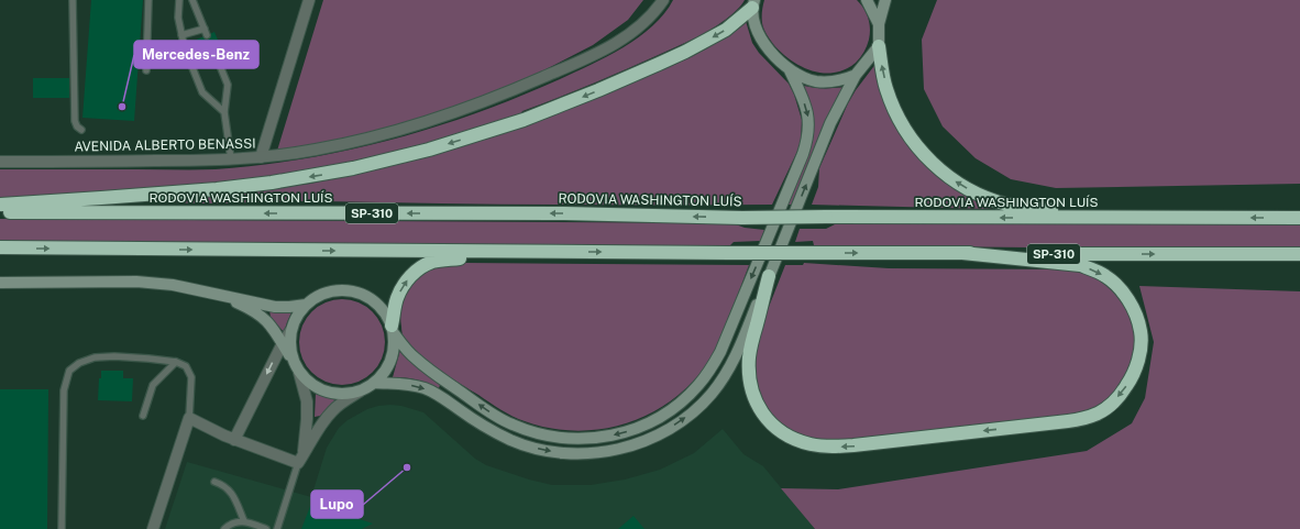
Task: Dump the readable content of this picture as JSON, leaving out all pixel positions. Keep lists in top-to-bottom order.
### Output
{
  "streets": {
    "highway": ["RODOVIA WASHINGTON LUÍS", "SP-310"],
    "street": ["AVENIDA ALBERTO BENASSI"]
  },
  "places": ["Mercedes-Benz", "Lupo"]
}
